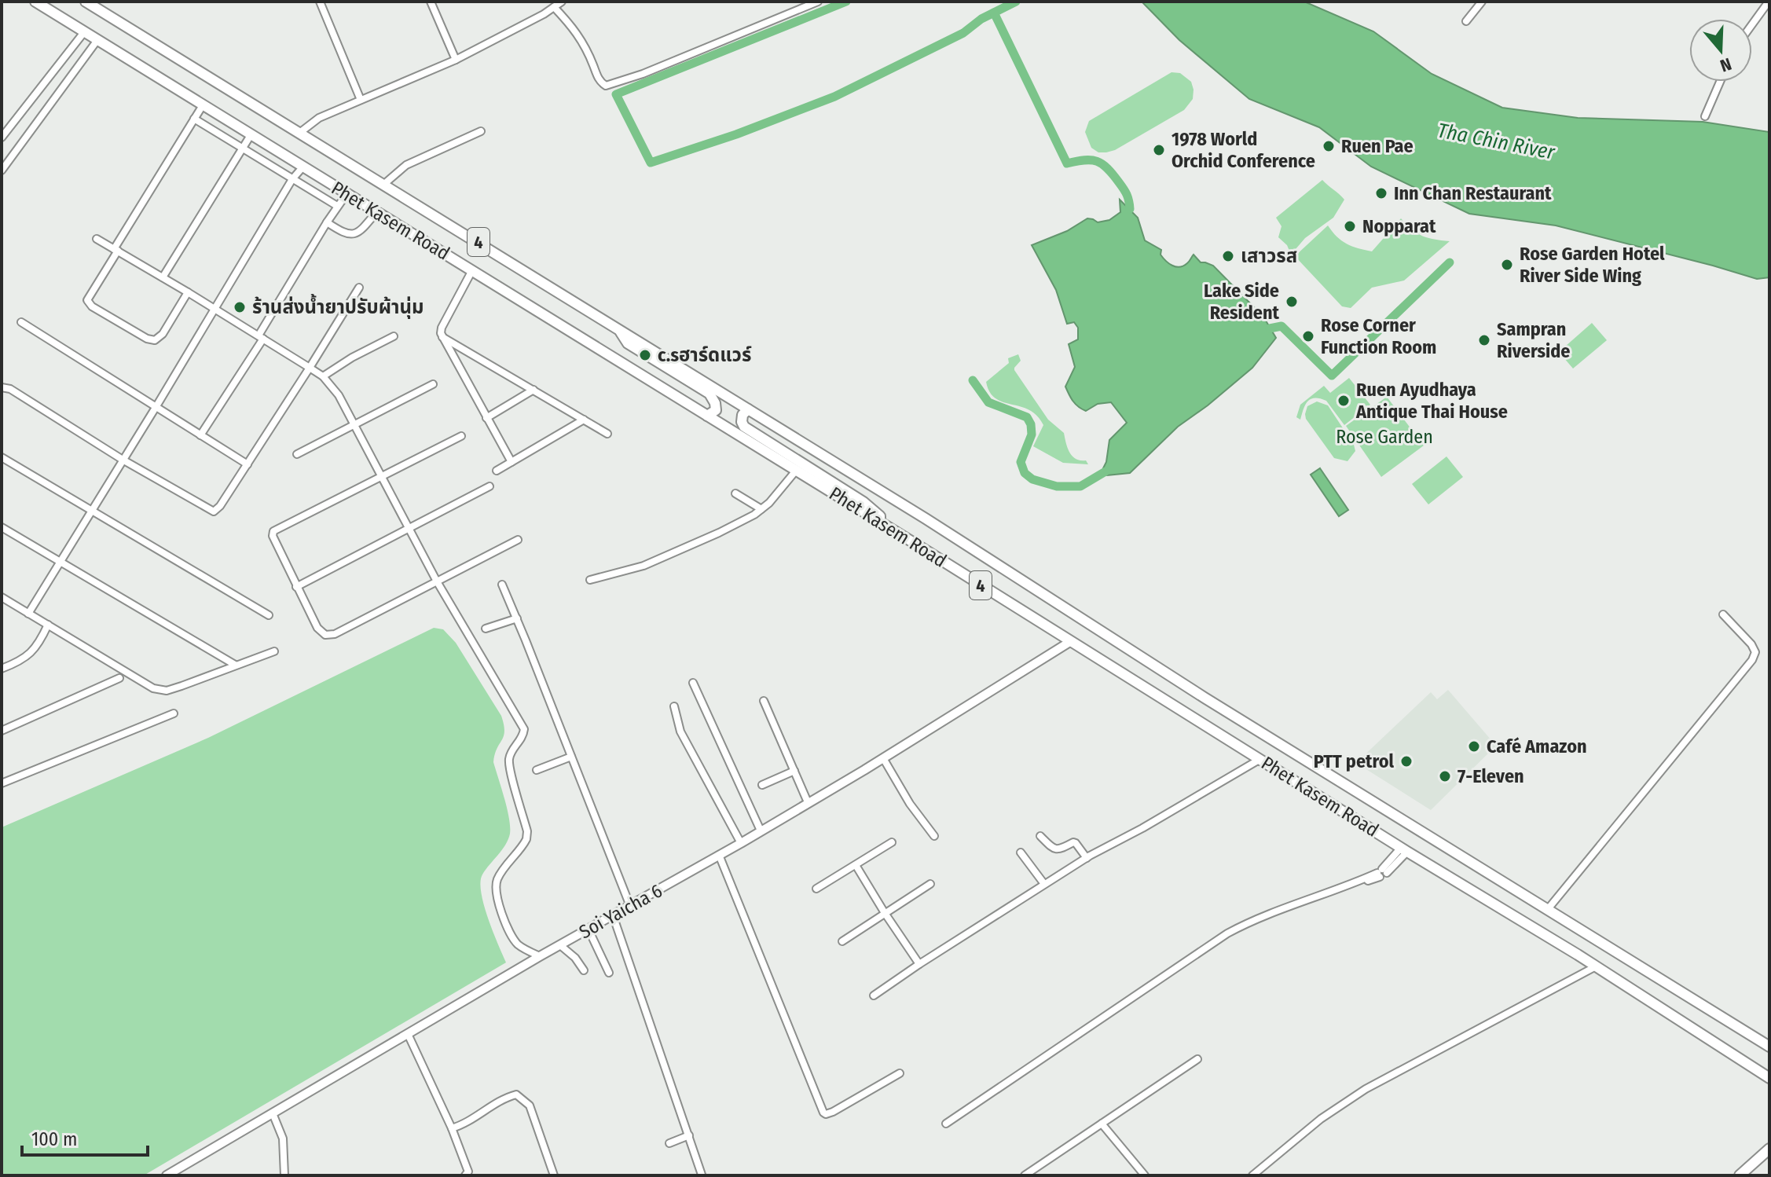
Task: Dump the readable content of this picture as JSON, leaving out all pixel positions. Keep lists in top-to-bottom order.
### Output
{
  "streets": {
    "main road": ["Phet Kasem Road", "4"],
    "street": ["Soi Yaicha 6"]
  },
  "crossings": [
    ["Phet Kasem Road", "Soi Yaicha 6"]
  ],
  "water": ["Tha Chin River"],
  "parks": ["Rose Garden"],
  "places": [
    "Ruen Pae",
    "1978 World Orchid Conference",
    "Inn Chan Restaurant",
    "Nopparat",
    "เสาวรส",
    "Rose Garden Hotel River Side Wing",
    "Lake Side Resident",
    "ร้านส่งน้ำยาปรับผ้านุ่ม",
    "Rose Corner Function Room",
    "Sampran Riverside",
    "c.sฮาร์ดแวร์",
    "Ruen Ayudhaya Antique Thai House",
    "Café Amazon",
    "PTT petrol",
    "7-Eleven"
  ],
  "scale_bar": "100 m",
  "north": "bottom"
}
